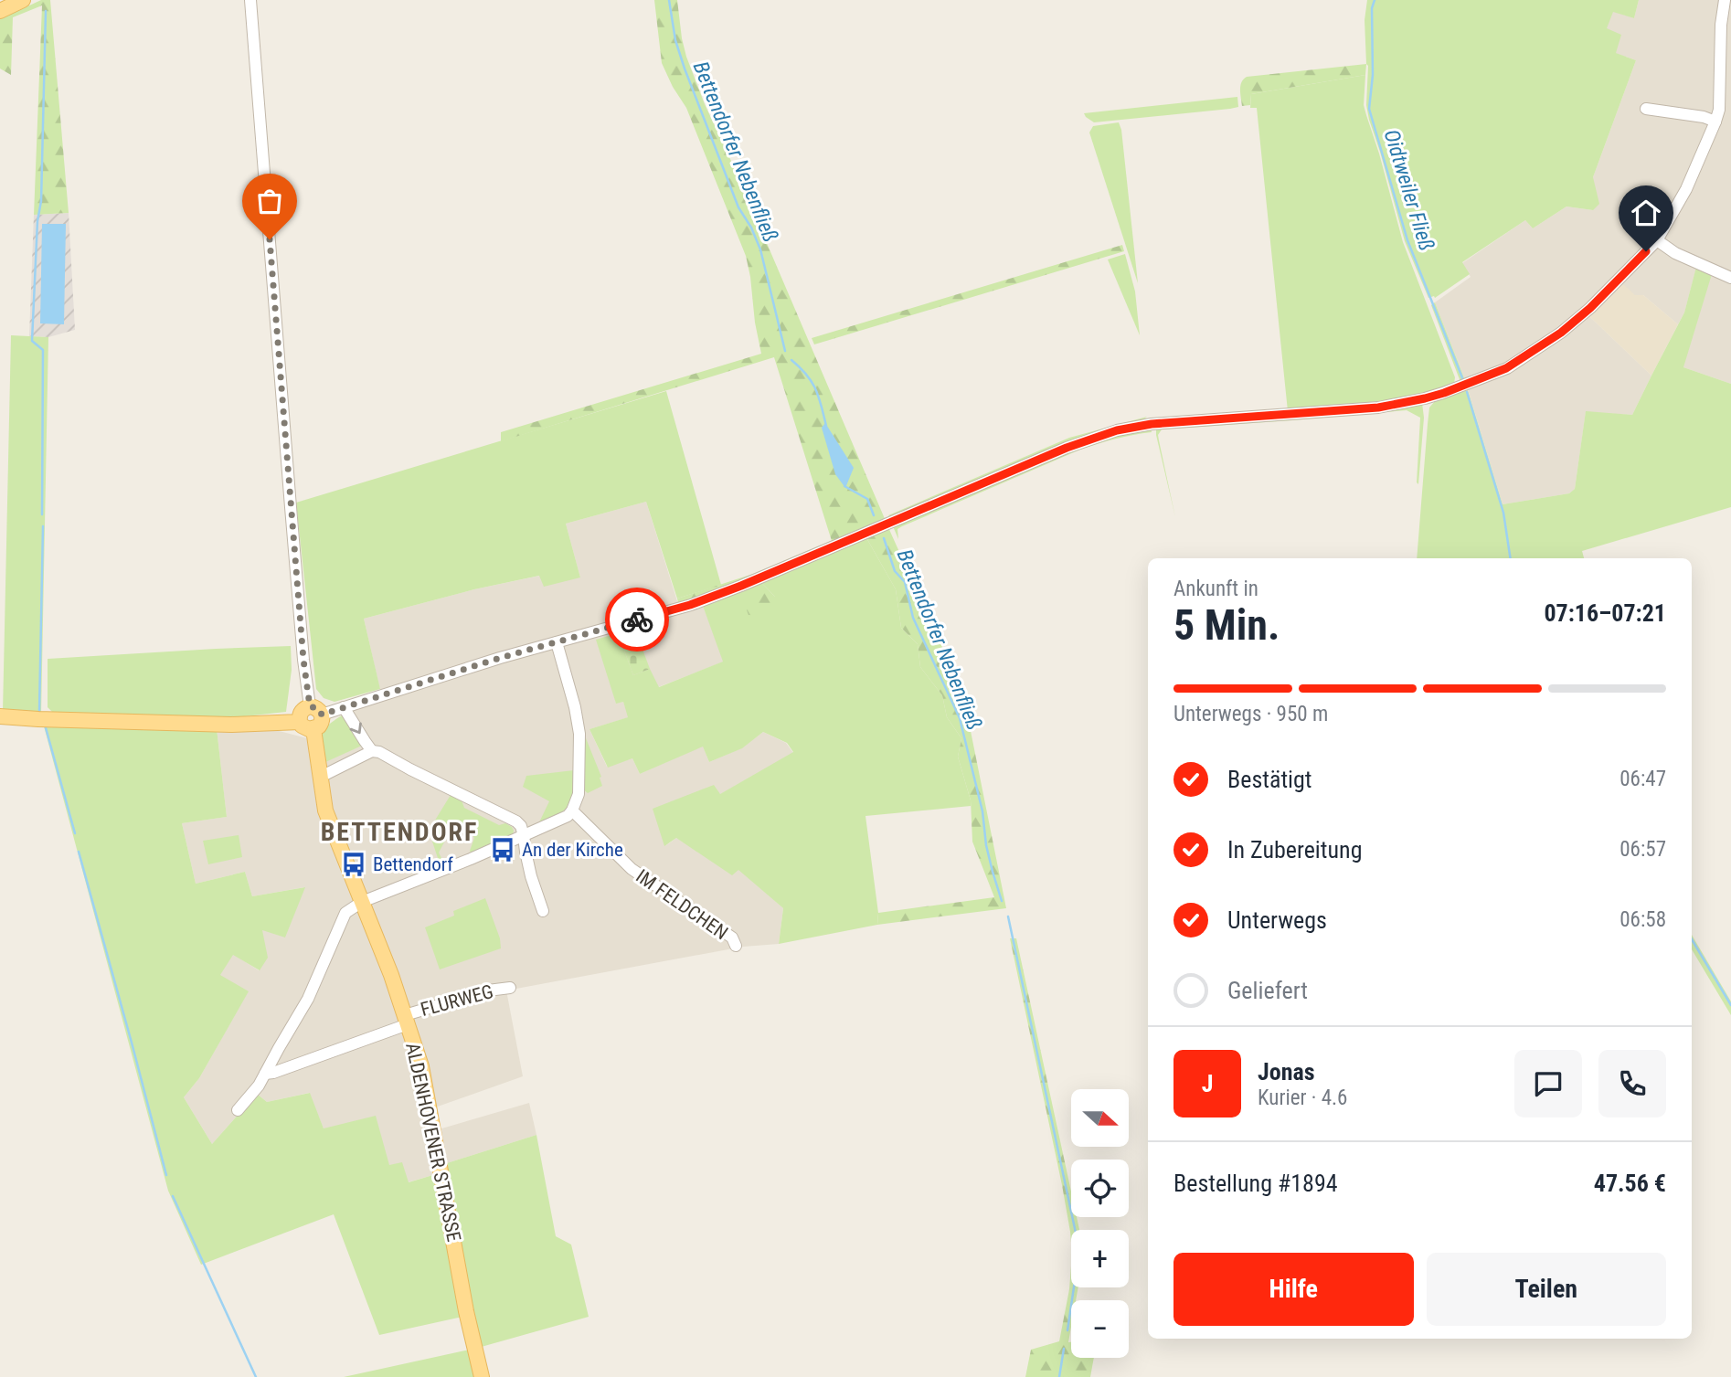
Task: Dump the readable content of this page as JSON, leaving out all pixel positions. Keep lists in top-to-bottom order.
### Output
{
  "streets": {
    "main road": ["ALDENHOVENER STRASSE"],
    "street": ["IM FELDCHEN", "FLURWEG"]
  },
  "crossings": [
    ["FLURWEG", "ALDENHOVENER STRASSE"]
  ],
  "districts": ["BETTENDORF"],
  "water": ["Bettendorfer Nebenfließ", "Oidtweiler Fließ"],
  "places": {
    "bus stop": ["An der Kirche", "Bettendorf"]
  },
  "north": "right",
  "page": {
    "heading": ["5 Min.", "Ankunft in", "07:16–07:21"],
    "panel": [
      "Jonas",
      "Kurier · 4.6",
      "Bestellung #1894",
      "47.56 €"
    ],
    "bar": "Unterwegs · 950 m",
    "list": [
      ["Bestätigt", "06:47"],
      ["In Zubereitung", "06:57"],
      ["Unterwegs", "06:58"],
      "Geliefert"
    ],
    "round": "J",
    "map_buttons": ["+", "−"],
    "buttons": ["Hilfe", "Teilen"]
  }
}
